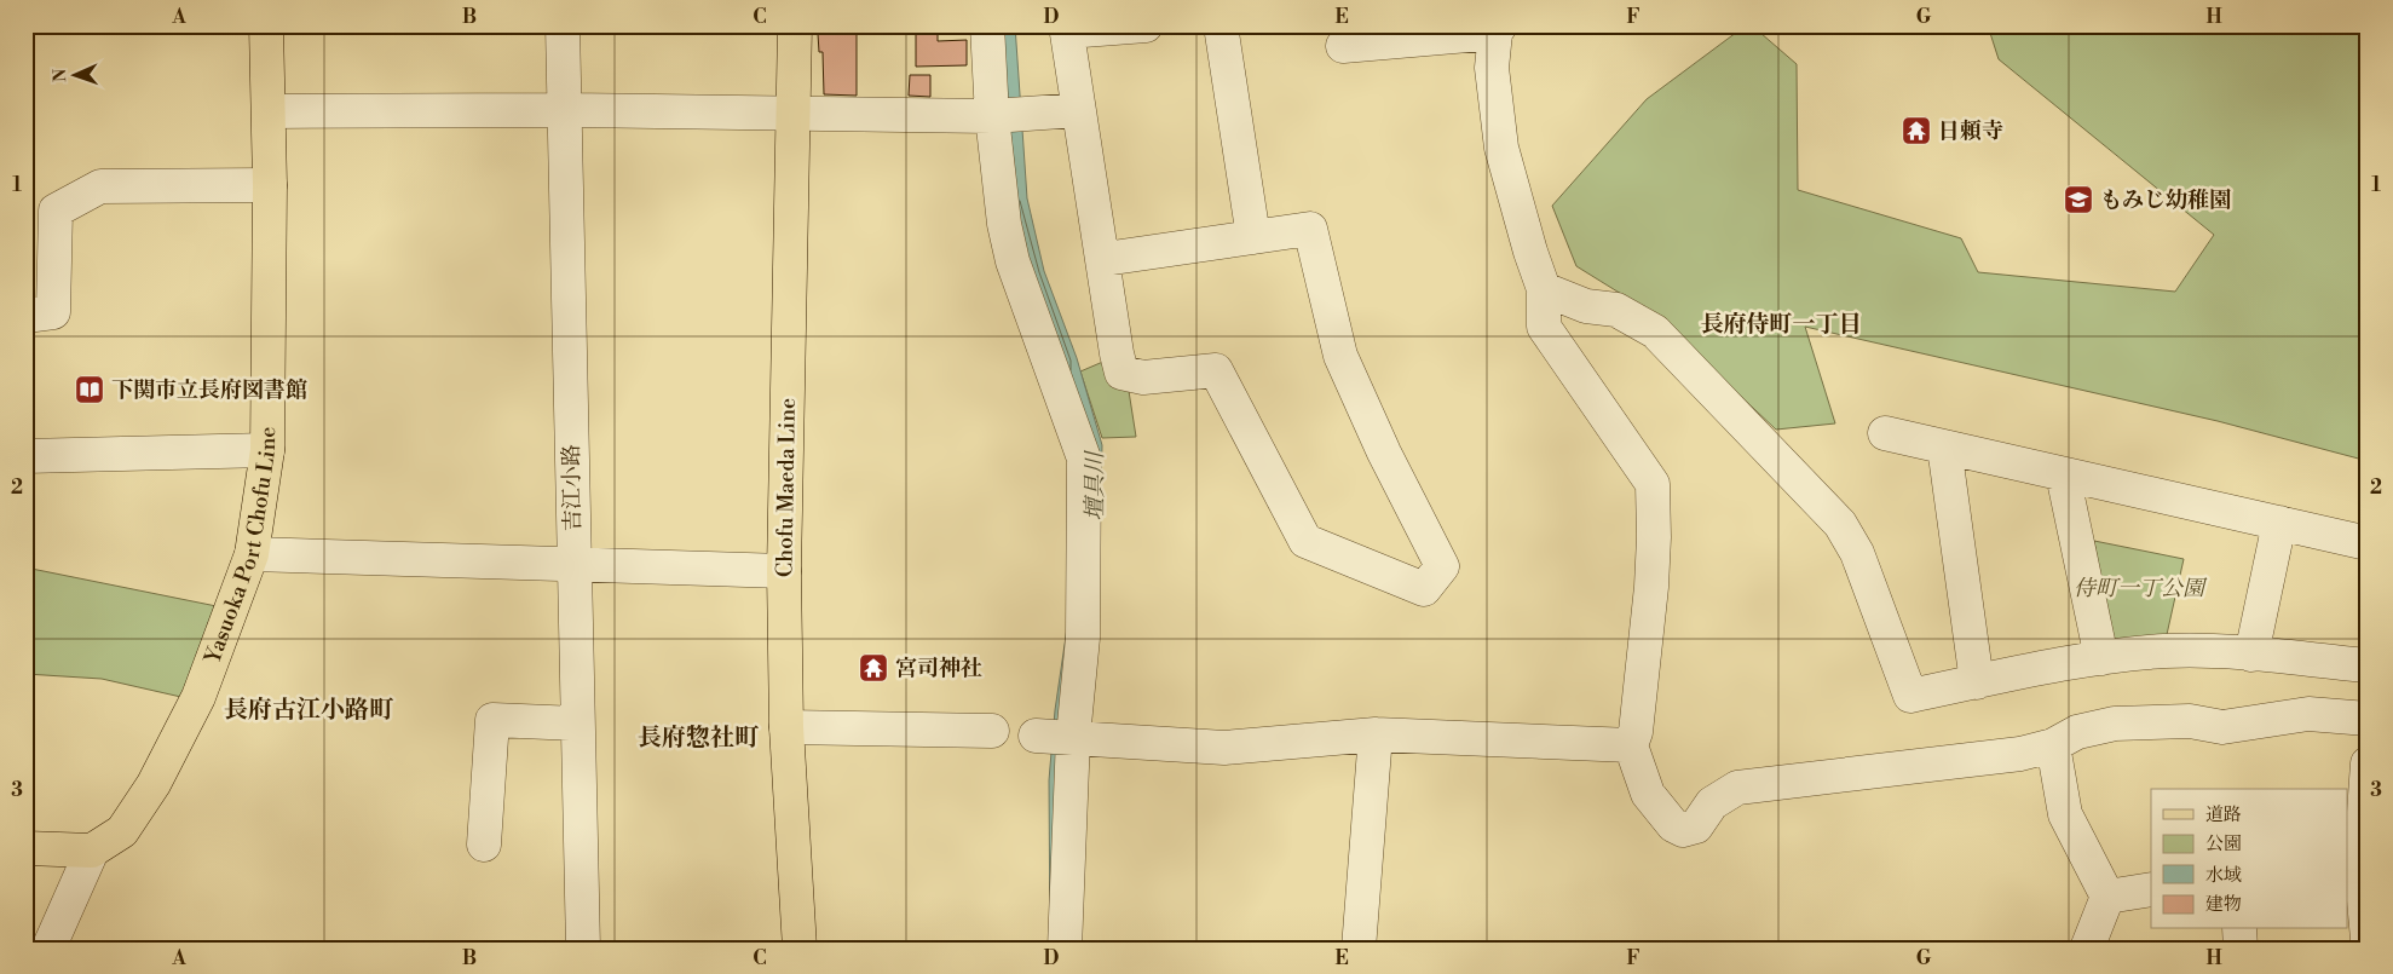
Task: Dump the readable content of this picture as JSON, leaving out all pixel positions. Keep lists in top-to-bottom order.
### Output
{
  "streets": {
    "main road": ["Chofu Maeda Line", "Yasuoka Port Chofu Line"],
    "street": ["吉江小路"]
  },
  "districts": ["長府侍町一丁目", "長府古江小路町", "長府惣社町"],
  "water": ["壇具川"],
  "parks": ["侍町一丁公園"],
  "places": {
    "temple": ["日頼寺", "宮司神社"],
    "school or university": ["もみじ幼稚園"],
    "library": ["下関市立長府図書館"]
  },
  "legend": [
    "道路",
    "公園",
    "水域",
    "建物"
  ],
  "north": "left",
  "grid": {
    "columns": [
      "A",
      "B",
      "C",
      "D",
      "E",
      "F",
      "G",
      "H"
    ],
    "rows": ["1", "2", "3"]
  }
}
